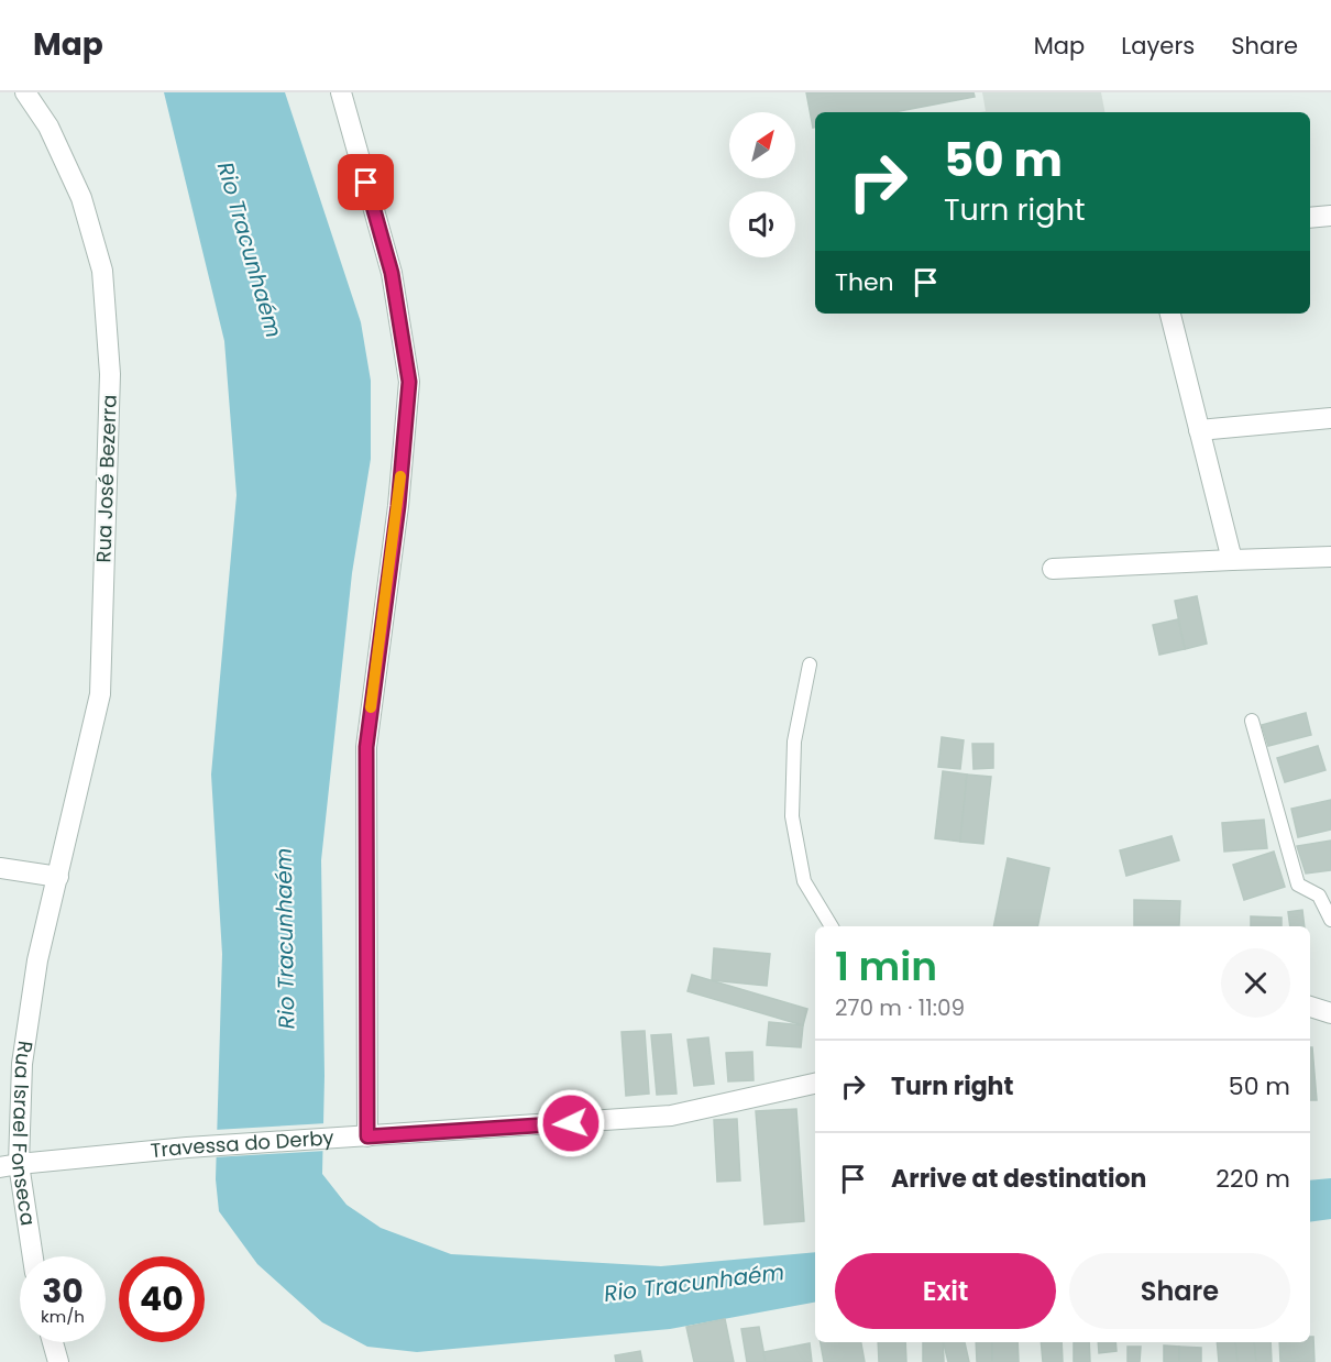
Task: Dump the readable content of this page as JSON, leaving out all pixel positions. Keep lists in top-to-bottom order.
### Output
{
  "streets": {
    "street": ["Rua José Bezerra", "Rua Israel Fonseca", "Travessa do Derby"]
  },
  "crossings": [
    ["Rua José Bezerra", "Rua Israel Fonseca"],
    ["Rua Israel Fonseca", "Travessa do Derby"]
  ],
  "water": ["Rio Tracunhaém"],
  "north": "top right",
  "page": {
    "header": "Map",
    "nav": ["Map", "Layers", "Share"],
    "turn": ["50 m", "Turn right"],
    "then": "Then",
    "heading": ["1 min", "270 m · 11:09"],
    "list": [
      {
        "name": "Turn right",
        "value": "50 m"
      },
      {
        "name": "Arrive at destination",
        "value": "220 m"
      }
    ],
    "buttons": ["Exit", "Share"],
    "speed": "30 km/h",
    "limit": "40"
  }
}
